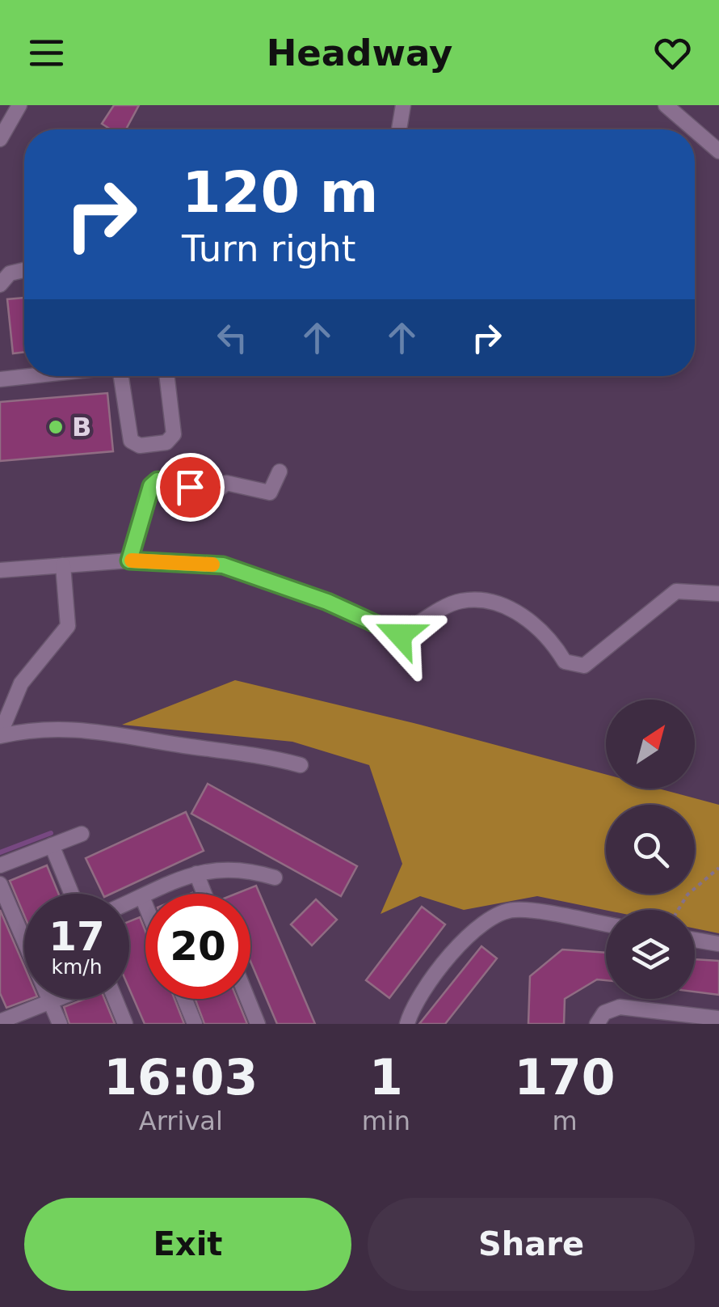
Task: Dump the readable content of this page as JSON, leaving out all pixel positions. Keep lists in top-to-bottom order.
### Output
{
  "places": ["B"],
  "north": "top right",
  "page": {
    "header": "Headway",
    "turn": ["120 m", "Turn right"],
    "speed": "17 km/h",
    "limit": "20",
    "eta": [
      "16:03",
      "Arrival",
      "1",
      "min",
      "170",
      "m"
    ],
    "buttons": ["Exit", "Share"]
  }
}
